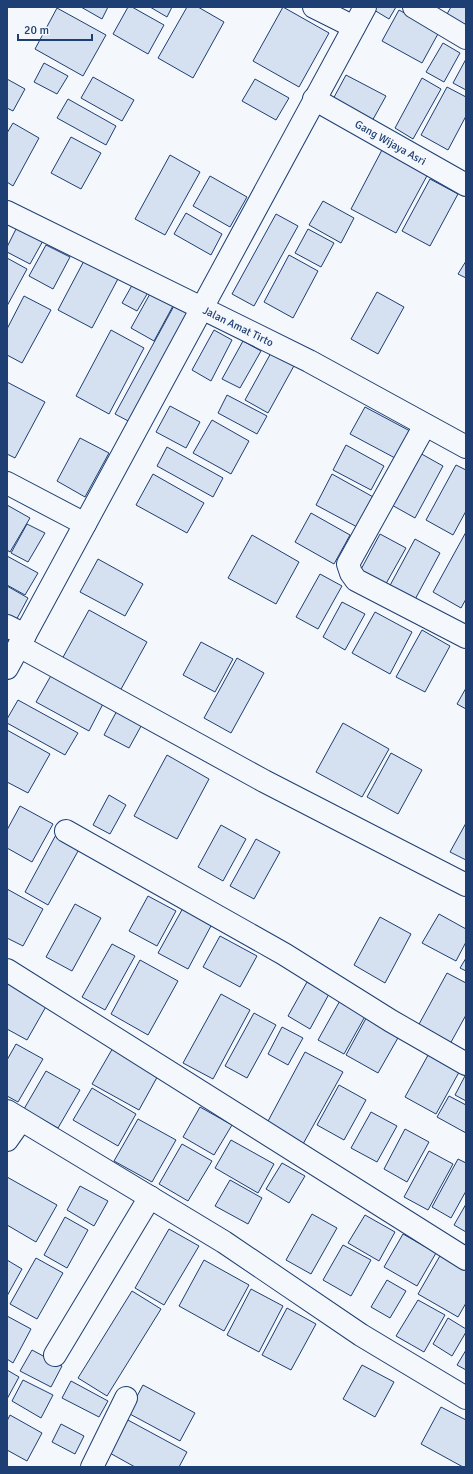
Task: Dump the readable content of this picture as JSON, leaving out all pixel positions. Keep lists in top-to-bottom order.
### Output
{
  "streets": {
    "street": ["Gang Wijaya Asri", "Jalan Amat Tirto"]
  },
  "scale_bar": "20 m"
}
